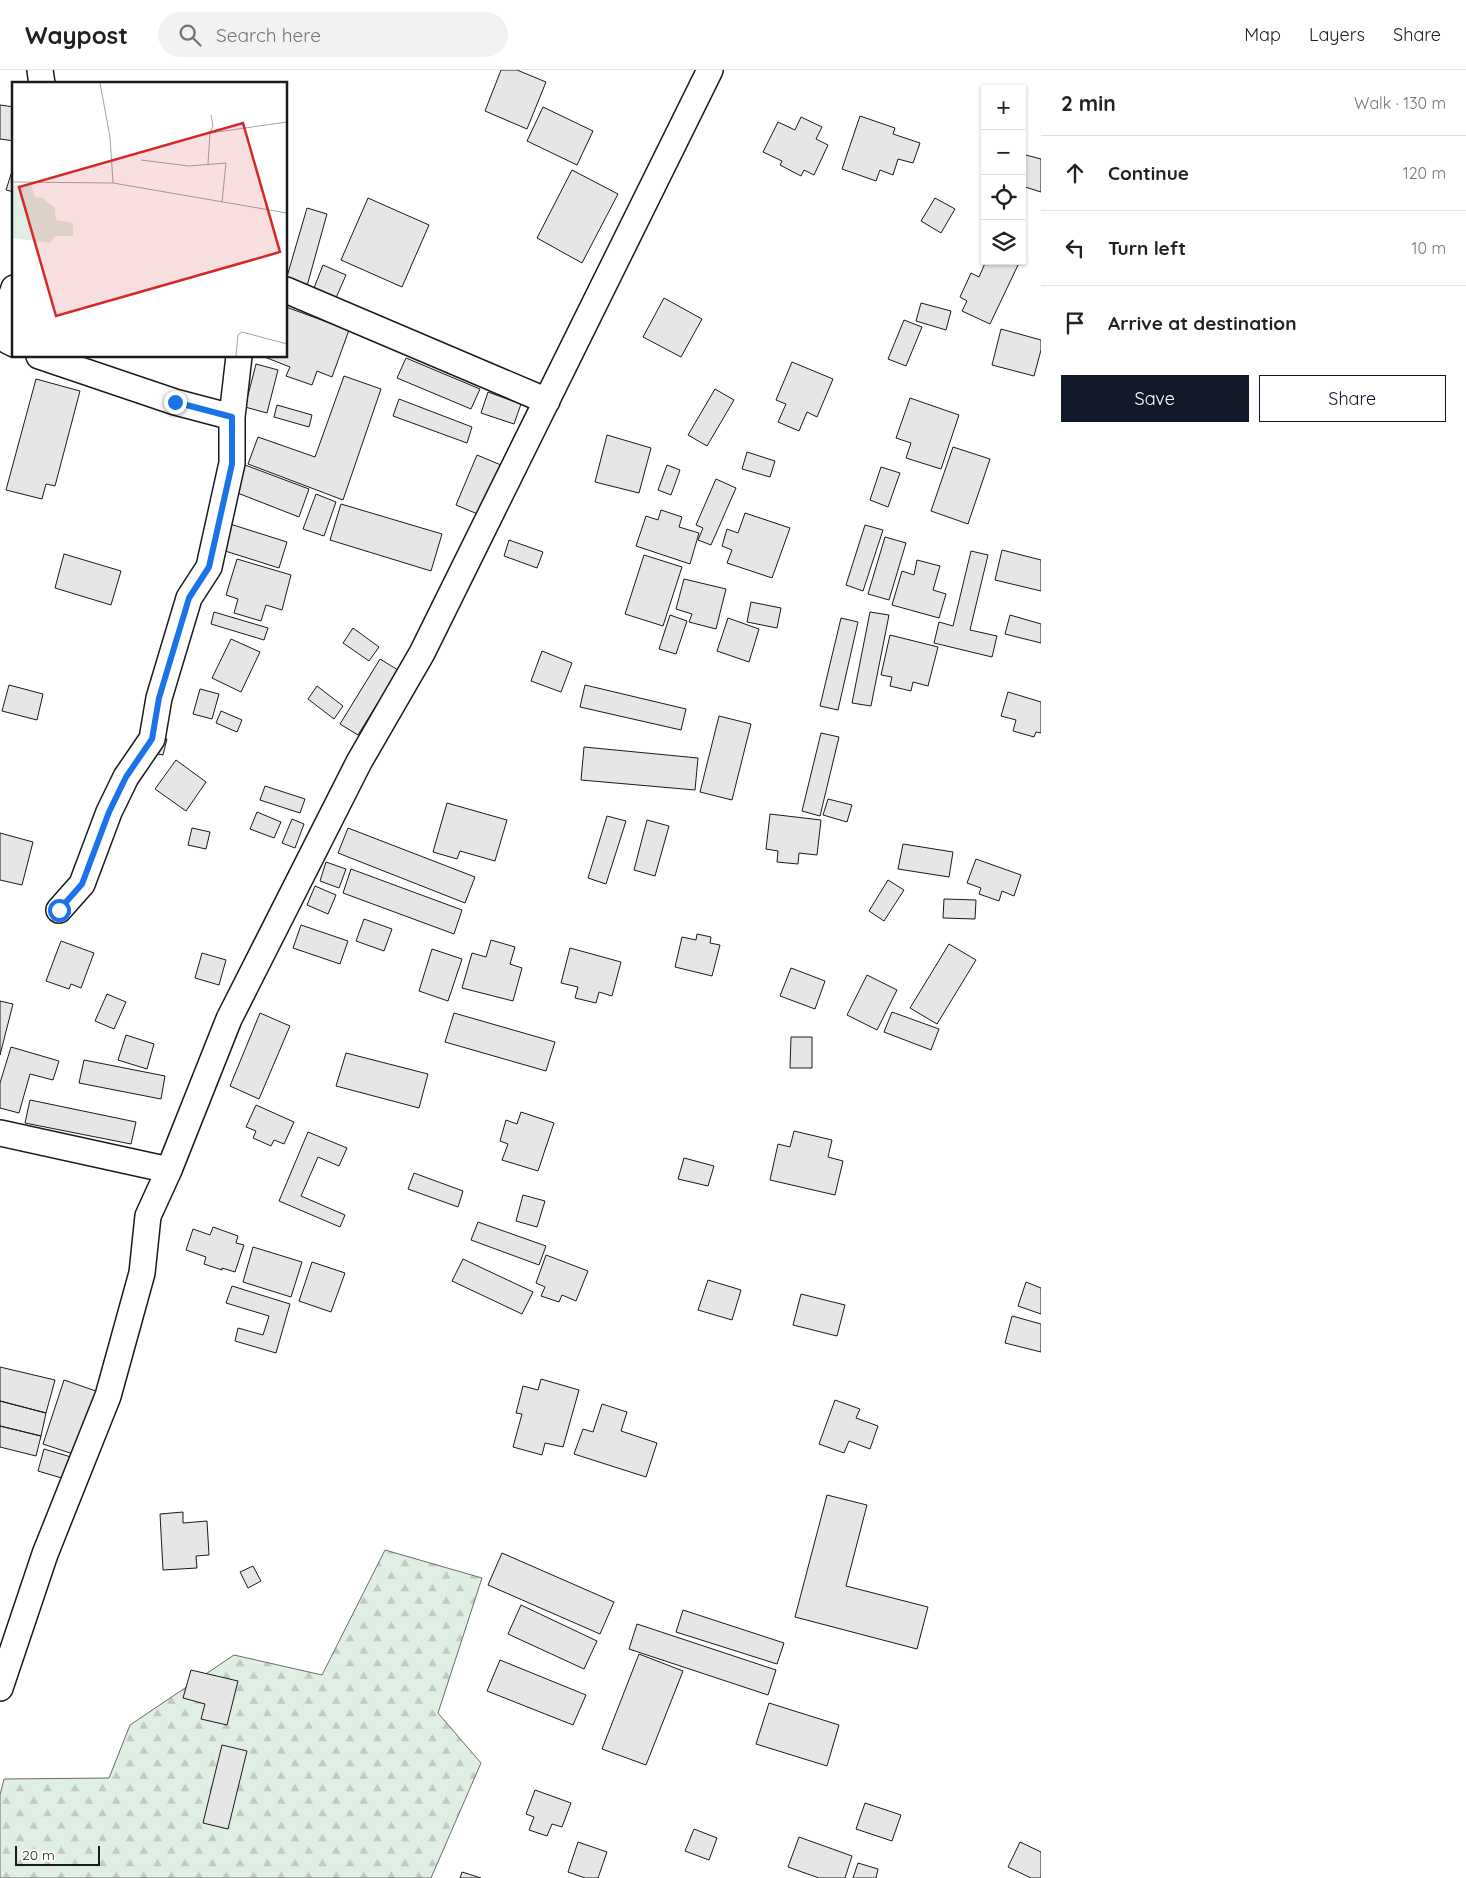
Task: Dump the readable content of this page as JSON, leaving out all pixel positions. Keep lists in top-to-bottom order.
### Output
{
  "scale_bar": "20 m",
  "page": {
    "header": "Waypost",
    "search": "Search here",
    "nav": ["Map", "Layers", "Share"],
    "heading": ["2 min", "Walk · 130 m"],
    "map_buttons": ["+", "−"],
    "list": [
      ["Continue", "120 m"],
      ["Turn left", "10 m"],
      "Arrive at destination"
    ],
    "buttons": ["Save", "Share"],
    "scale": "20 m"
  }
}
